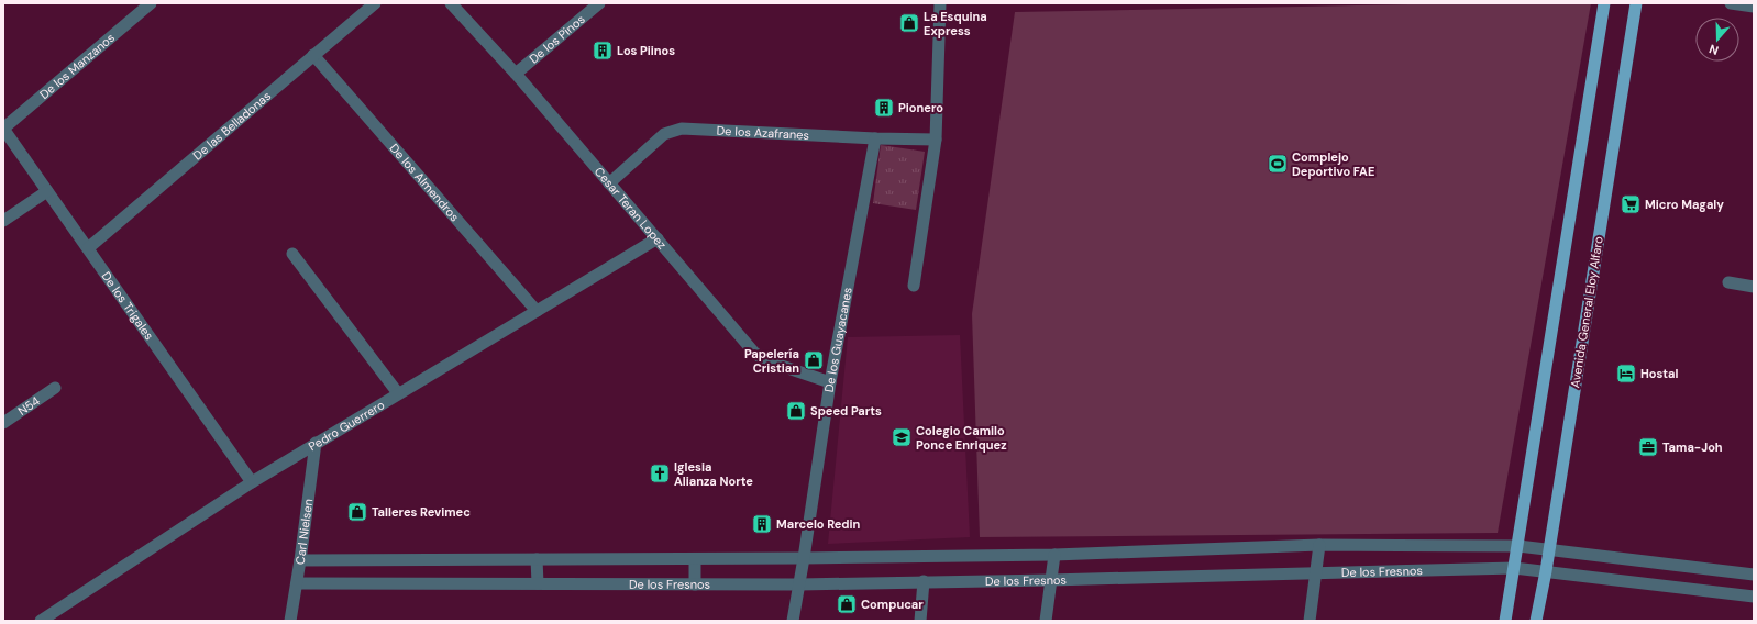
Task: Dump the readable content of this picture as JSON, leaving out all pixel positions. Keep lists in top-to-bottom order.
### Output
{
  "streets": {
    "main road": ["Avenida General Eloy Alfaro"],
    "street": [
      "De los Pinos",
      "De los Manzanos",
      "De las Belladonas",
      "De los Azafranes",
      "De los Almendros",
      "Cesar Teran Lopez",
      "De los Trigales",
      "De los Guayacanes",
      "N54",
      "Pedro Guerrero",
      "Carl Nielsen",
      "De los Fresnos"
    ]
  },
  "crossings": [
    ["De los Pinos", "Cesar Teran Lopez"],
    ["De los Manzanos", "De los Trigales"],
    ["De las Belladonas", "De los Almendros"],
    ["De las Belladonas", "De los Trigales"],
    ["De los Azafranes", "Cesar Teran Lopez"],
    ["De los Azafranes", "De los Guayacanes"],
    ["De los Almendros", "Pedro Guerrero"],
    ["Cesar Teran Lopez", "De los Guayacanes"],
    ["Cesar Teran Lopez", "Pedro Guerrero"],
    ["De los Trigales", "Pedro Guerrero"],
    ["Avenida General Eloy Alfaro", "De los Fresnos"],
    ["De los Guayacanes", "De los Fresnos"],
    ["Pedro Guerrero", "Carl Nielsen"],
    ["Carl Nielsen", "De los Fresnos"]
  ],
  "places": {
    "shop": [
      "La Esquina Express",
      "Papelería Cristian",
      "Speed Parts",
      "Talleres Revimec",
      "Compucar"
    ],
    "building": ["Los Piinos", "Pionero", "Marcelo Redin"],
    "sports": ["Complejo Deportivo FAE"],
    "supermarket": ["Micro Magaly"],
    "hotel": ["Hostal"],
    "school or university": ["Colegio Camilo Ponce Enriquez"],
    "office": ["Tama-Joh"],
    "church": ["Iglesia Alianza Norte"]
  },
  "north": "bottom"
}
